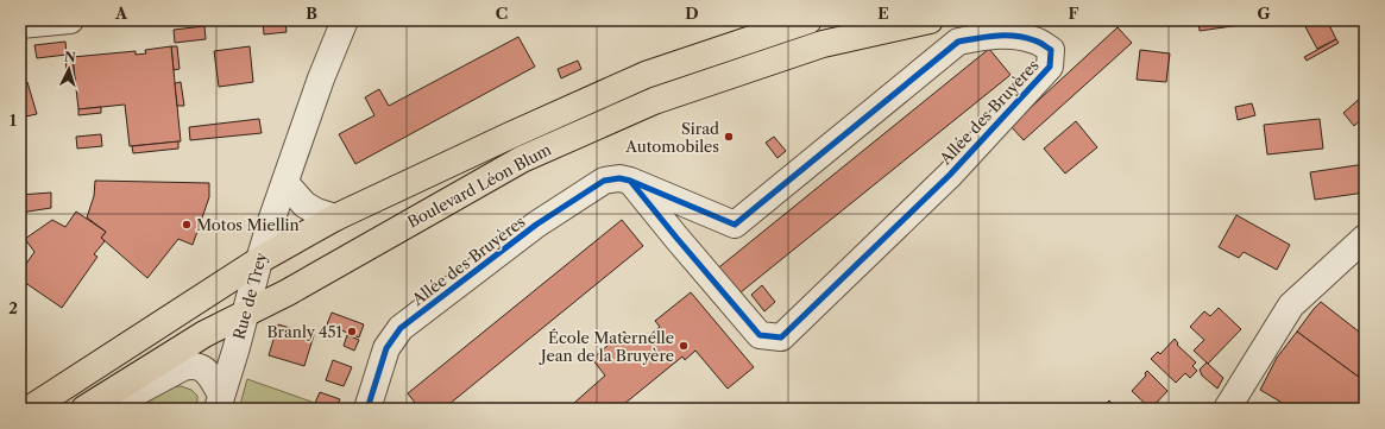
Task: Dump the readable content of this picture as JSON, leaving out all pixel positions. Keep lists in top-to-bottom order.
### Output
{
  "streets": {
    "main road": ["Boulevard Léon Blum"],
    "street": ["Allée des Bruyères", "Rue de Trey"]
  },
  "crossings": [
    ["Boulevard Léon Blum", "Rue de Trey"]
  ],
  "places": [
    "Sirad Automobiles",
    "Motos Miellin",
    "Branly 451",
    "École Maternelle Jean de la Bruyère"
  ],
  "north": "top",
  "grid": {
    "columns": [
      "A",
      "B",
      "C",
      "D",
      "E",
      "F",
      "G"
    ],
    "rows": ["1", "2"]
  }
}
